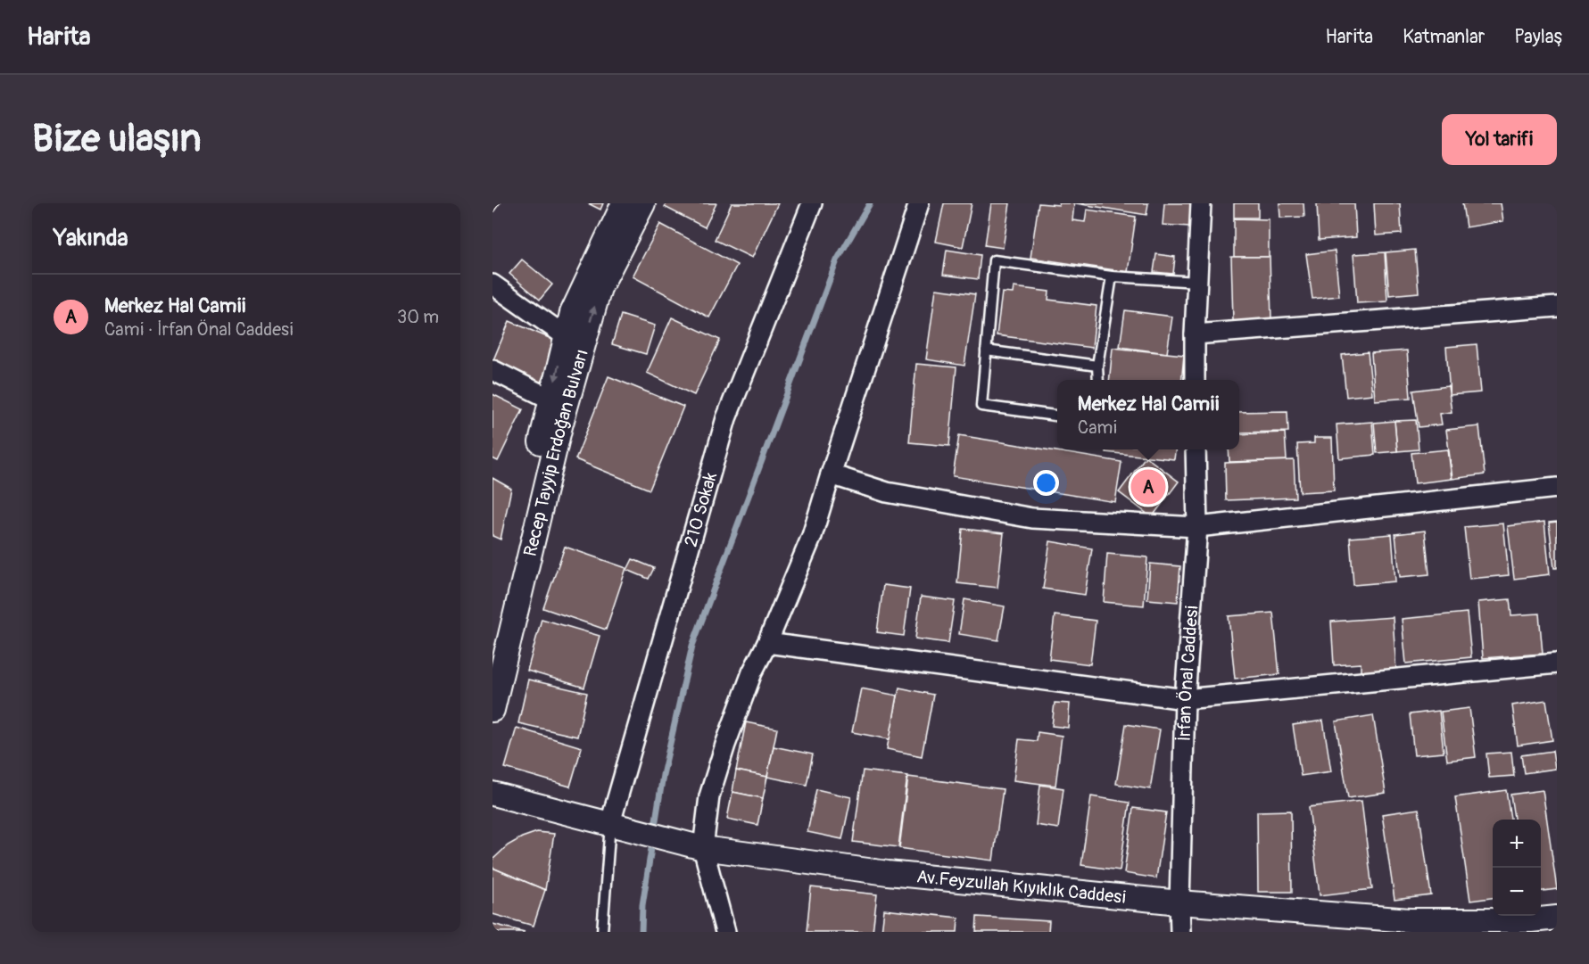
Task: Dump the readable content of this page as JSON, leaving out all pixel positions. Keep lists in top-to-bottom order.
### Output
{
  "streets": {
    "street": [
      "Recep Tayyip Erdoğan Bulvarı",
      "210 Sokak",
      "İrfan Önal Caddesi",
      "Av.Feyzullah Kıyıklık Caddesi"
    ]
  },
  "crossings": [
    ["210 Sokak", "Av.Feyzullah Kıyıklık Caddesi"],
    ["İrfan Önal Caddesi", "Av.Feyzullah Kıyıklık Caddesi"]
  ],
  "page": {
    "header": "Harita",
    "nav": ["Harita", "Katmanlar", "Paylaş"],
    "buttons": "Yol tarifi",
    "title": "Bize ulaşın",
    "heading": "Yakında",
    "list": [
      {
        "mark": "A",
        "name": "Merkez Hal Camii",
        "note": "Cami · İrfan Önal Caddesi",
        "value": "30 m"
      }
    ],
    "popup": ["Merkez Hal Camii", "Cami"],
    "pins": "A",
    "map_buttons": ["+", "−"]
  }
}
